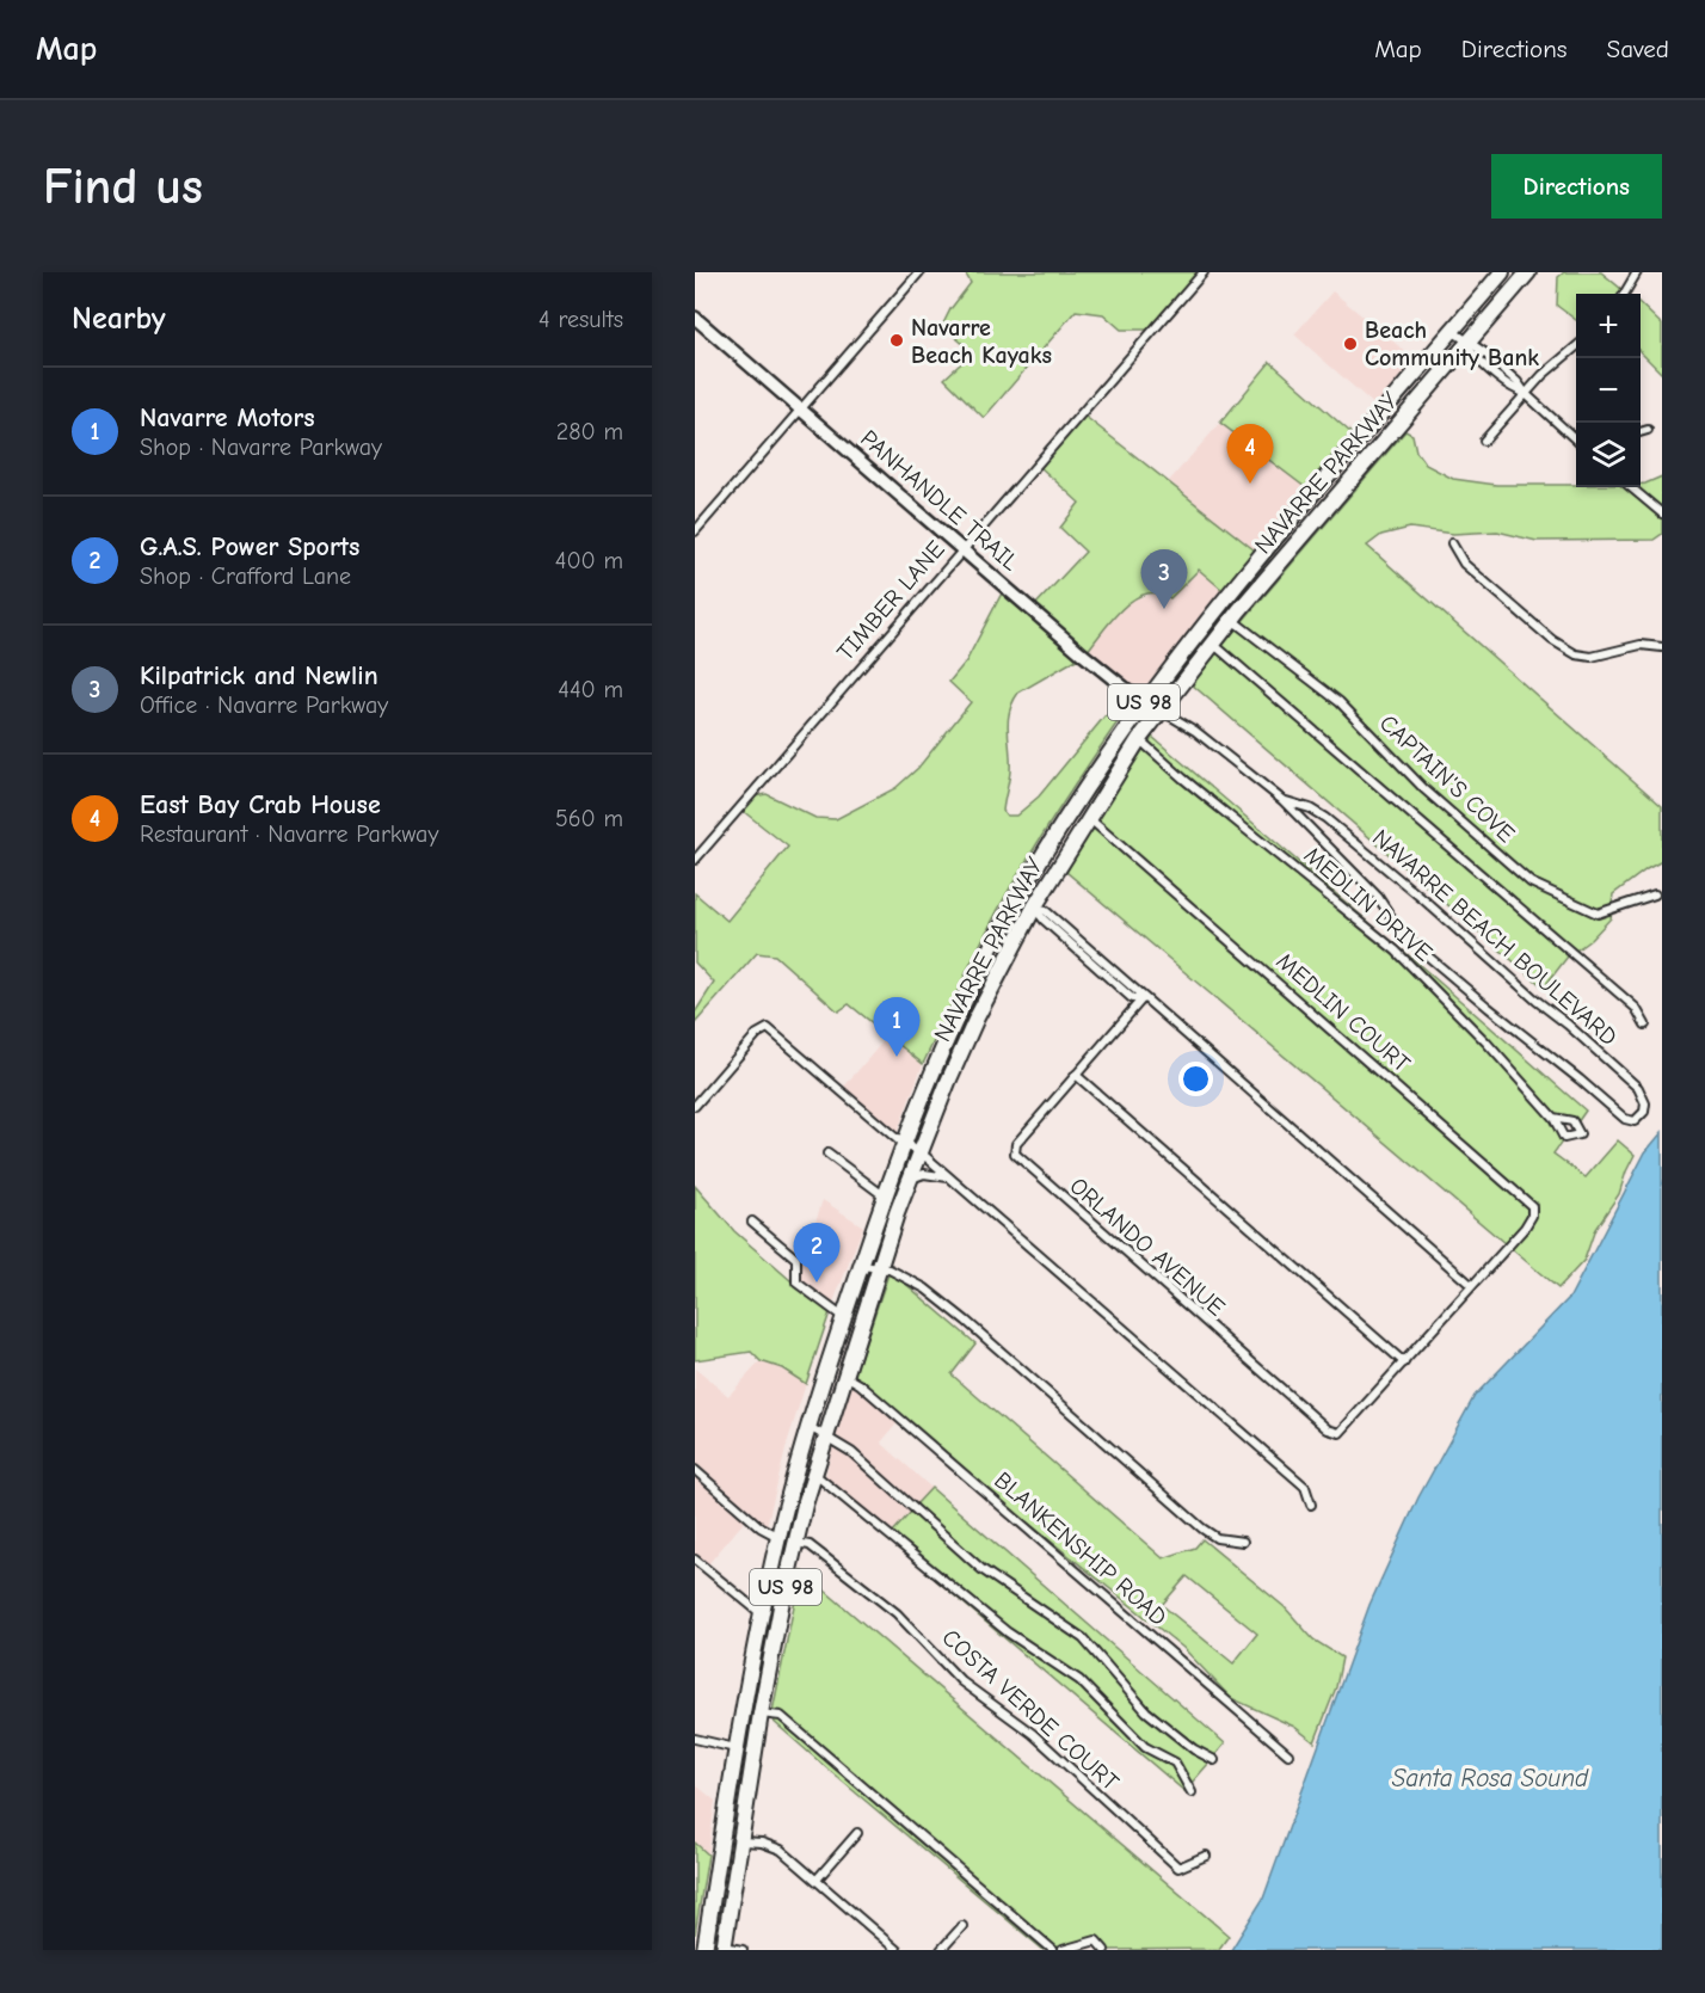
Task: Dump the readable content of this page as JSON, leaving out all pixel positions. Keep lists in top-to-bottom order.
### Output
{
  "streets": {
    "highway": ["NAVARRE PARKWAY", "US 98"],
    "street": [
      "PANHANDLE TRAIL",
      "TIMBER LANE",
      "CAPTAIN'S COVE",
      "MEDLIN DRIVE",
      "NAVARRE BEACH BOULEVARD",
      "MEDLIN COURT",
      "ORLANDO AVENUE",
      "BLANKENSHIP ROAD",
      "COSTA VERDE COURT"
    ]
  },
  "crossings": [
    ["NAVARRE PARKWAY", "PANHANDLE TRAIL"],
    ["NAVARRE PARKWAY", "CAPTAIN'S COVE"],
    ["NAVARRE PARKWAY", "MEDLIN DRIVE"],
    ["NAVARRE PARKWAY", "MEDLIN COURT"],
    ["NAVARRE PARKWAY", "BLANKENSHIP ROAD"],
    ["NAVARRE PARKWAY", "COSTA VERDE COURT"],
    ["PANHANDLE TRAIL", "TIMBER LANE"],
    ["MEDLIN COURT", "ORLANDO AVENUE"]
  ],
  "water": ["Santa Rosa Sound"],
  "places": ["Navarre Beach Kayaks", "Beach Community Bank"],
  "page": {
    "header": "Map",
    "nav": ["Map", "Directions", "Saved"],
    "buttons": "Directions",
    "title": "Find us",
    "heading": ["Nearby", "4 results"],
    "map_buttons": ["+", "−"],
    "list": [
      {
        "mark": "1",
        "name": "Navarre Motors",
        "note": "Shop · Navarre Parkway",
        "value": "280 m"
      },
      {
        "mark": "2",
        "name": "G.A.S. Power Sports",
        "note": "Shop · Crafford Lane",
        "value": "400 m"
      },
      {
        "mark": "3",
        "name": "Kilpatrick and Newlin",
        "note": "Office · Navarre Parkway",
        "value": "440 m"
      },
      {
        "mark": "4",
        "name": "East Bay Crab House",
        "note": "Restaurant · Navarre Parkway",
        "value": "560 m"
      }
    ],
    "pins": [
      "4",
      "3",
      "1",
      "2"
    ]
  }
}
